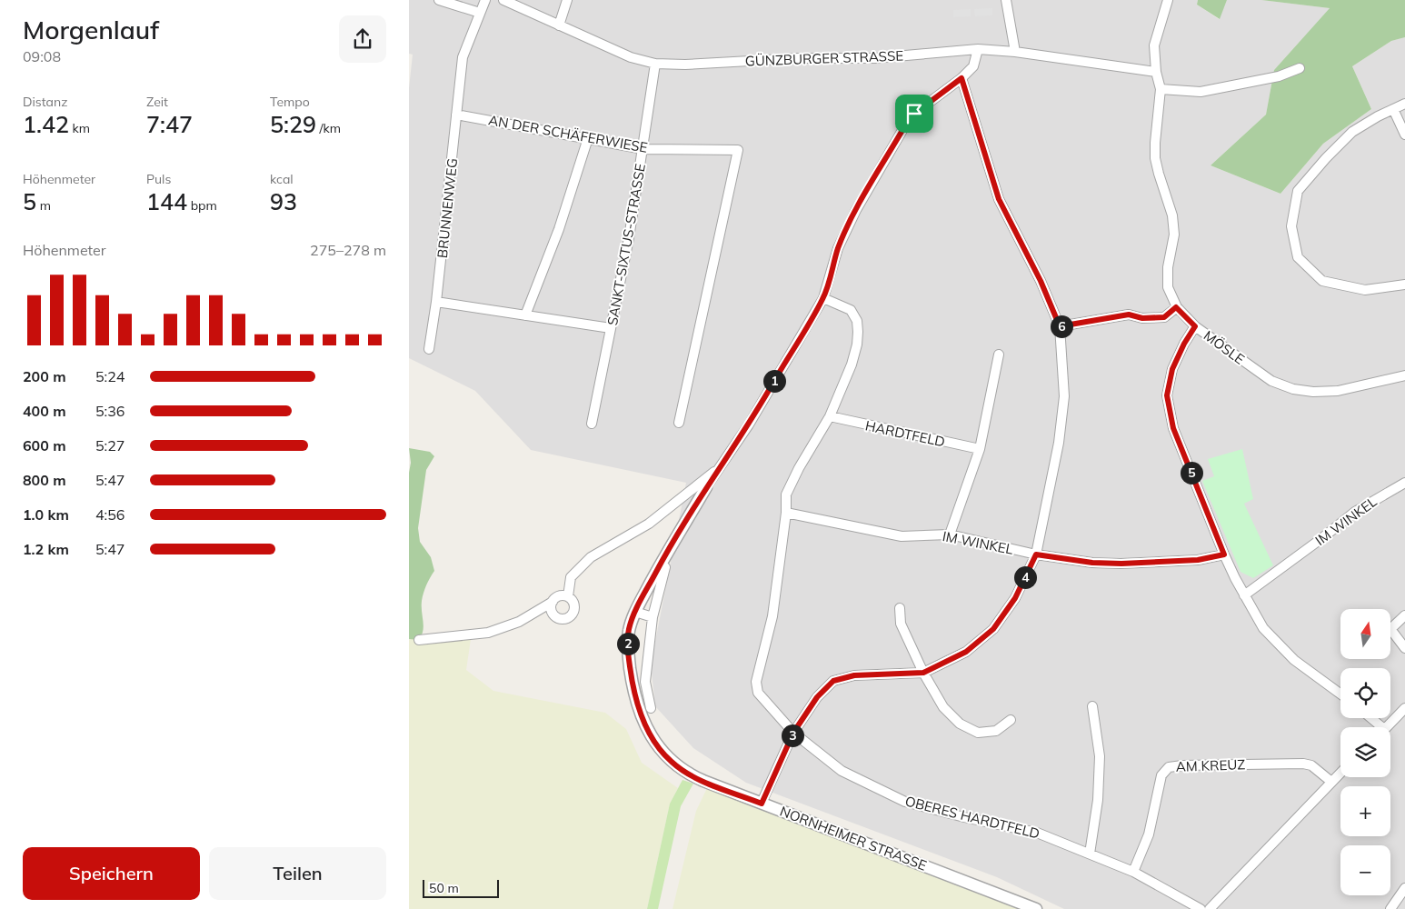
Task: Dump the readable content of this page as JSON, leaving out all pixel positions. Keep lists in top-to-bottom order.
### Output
{
  "streets": {
    "street": [
      "GÜNZBURGER STRASSE",
      "AN DER SCHÄFERWIESE",
      "BRUNNENWEG",
      "SANKT-SIXTUS-STRASSE",
      "MÖSLE",
      "HARDTFELD",
      "IM WINKEL",
      "AM KREUZ",
      "OBERES HARDTFELD",
      "NORNHEIMER STRASSE"
    ]
  },
  "crossings": [
    ["GÜNZBURGER STRASSE", "SANKT-SIXTUS-STRASSE"],
    ["GÜNZBURGER STRASSE", "MÖSLE"],
    ["GÜNZBURGER STRASSE", "NORNHEIMER STRASSE"],
    ["AN DER SCHÄFERWIESE", "BRUNNENWEG"],
    ["AN DER SCHÄFERWIESE", "SANKT-SIXTUS-STRASSE"],
    ["IM WINKEL", "OBERES HARDTFELD"],
    ["AM KREUZ", "OBERES HARDTFELD"]
  ],
  "scale_bar": "50 m",
  "north": "top",
  "page": {
    "heading": ["Morgenlauf", "09:08"],
    "stats": [
      ["Distanz", "1.42 km"],
      ["Zeit", "7:47"],
      ["Tempo", "5:29 /km"],
      ["Höhenmeter", "5 m"],
      ["Puls", "144 bpm"],
      ["kcal", "93"]
    ],
    "chart": ["Höhenmeter", "275–278 m"],
    "pins": [
      "6",
      "1",
      "5",
      "4",
      "2",
      "3"
    ],
    "list": [
      {
        "name": "200 m",
        "note": "5:24"
      },
      {
        "name": "400 m",
        "note": "5:36"
      },
      {
        "name": "600 m",
        "note": "5:27"
      },
      {
        "name": "800 m",
        "note": "5:47"
      },
      {
        "name": "1.0 km",
        "note": "4:56"
      },
      {
        "name": "1.2 km",
        "note": "5:47"
      }
    ],
    "map_buttons": ["+", "−"],
    "buttons": ["Speichern", "Teilen"],
    "scale": "50 m"
  }
}
